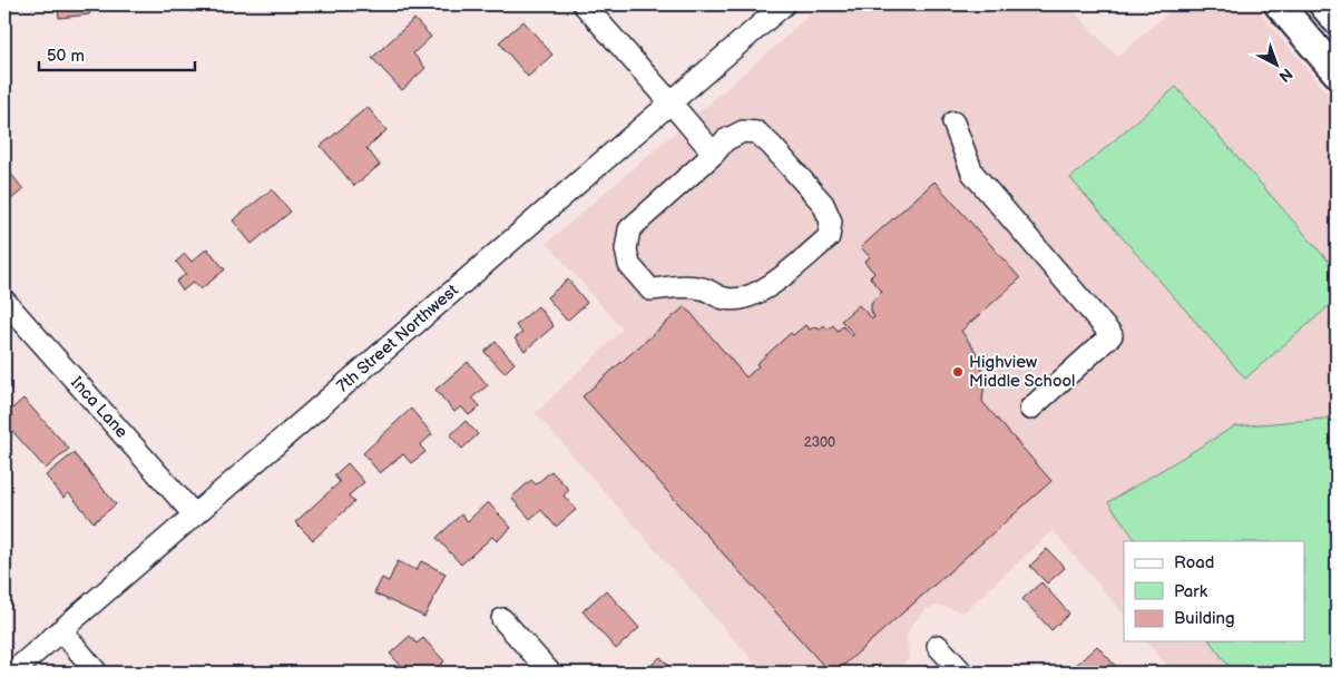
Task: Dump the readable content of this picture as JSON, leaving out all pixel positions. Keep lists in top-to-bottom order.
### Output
{
  "streets": {
    "street": ["7th Street Northwest", "Inca Lane"]
  },
  "crossings": [
    ["7th Street Northwest", "Inca Lane"]
  ],
  "places": ["Highview Middle School"],
  "house_numbers": ["2300"],
  "legend": ["Road", "Park", "Building"],
  "scale_bar": "50 m",
  "north": "bottom right"
}
